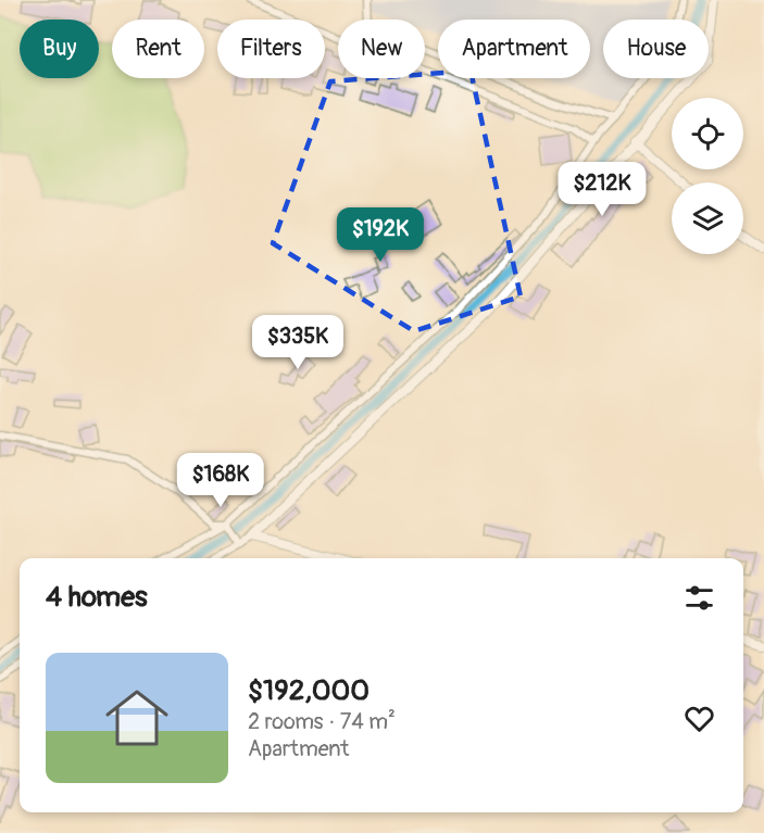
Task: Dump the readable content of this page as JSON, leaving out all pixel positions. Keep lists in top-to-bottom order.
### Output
{
  "page": {
    "chip": [
      "Buy",
      "Rent",
      "Filters",
      "New",
      "Apartment",
      "House"
    ],
    "price": [
      "$212K",
      "$192K",
      "$335K",
      "$168K"
    ],
    "heading": "4 homes",
    "list": [
      {
        "name": "$192,000",
        "note": "2 rooms · 74 m² · Apartment"
      }
    ]
  }
}
